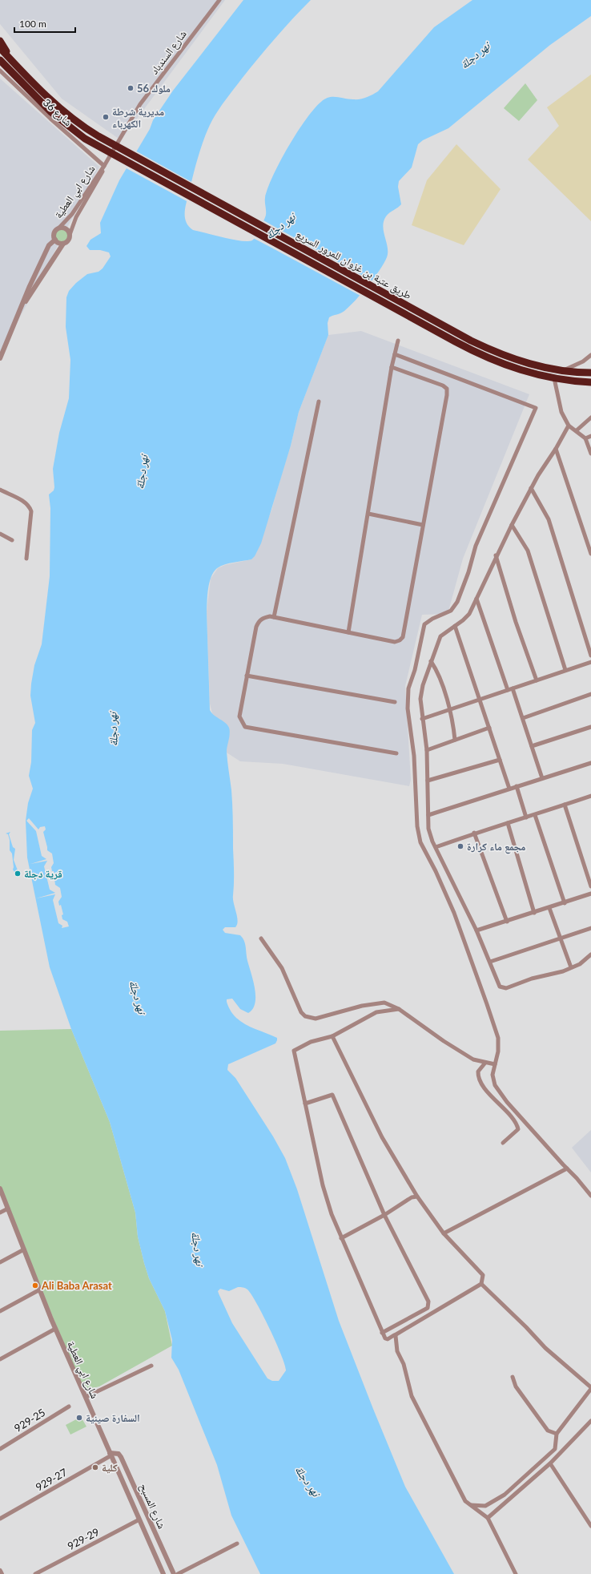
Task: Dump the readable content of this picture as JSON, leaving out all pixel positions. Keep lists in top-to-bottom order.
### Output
{
  "streets": {
    "highway": ["طريق عتبة بن غزوان للمرور السريع"],
    "street": [
      "شارع السندباد",
      "شارع 36",
      "شارع ابي العطية",
      "929-25",
      "929-27",
      "شارع المسبح",
      "929-29"
    ]
  },
  "crossings": [
    ["شارع السندباد", "شارع 36"],
    ["شارع السندباد", "شارع ابي العطية"],
    ["شارع 36", "شارع ابي العطية"],
    ["شارع 36", "طريق عتبة بن غزوان للمرور السريع"],
    ["شارع ابي العطية", "929-27"],
    ["شارع ابي العطية", "شارع المسبح"],
    ["شارع ابي العطية", "929-29"],
    ["929-27", "شارع المسبح"]
  ],
  "water": ["نهر دجلة"],
  "places": [
    "ملوك 56",
    "مديرية شرطة الكهرباء",
    "مجمع ماء كرارة",
    "قرية دجلة",
    "Ali Baba Arasat",
    "السفارة صينية",
    "كلية"
  ],
  "scale_bar": "100 m"
}
